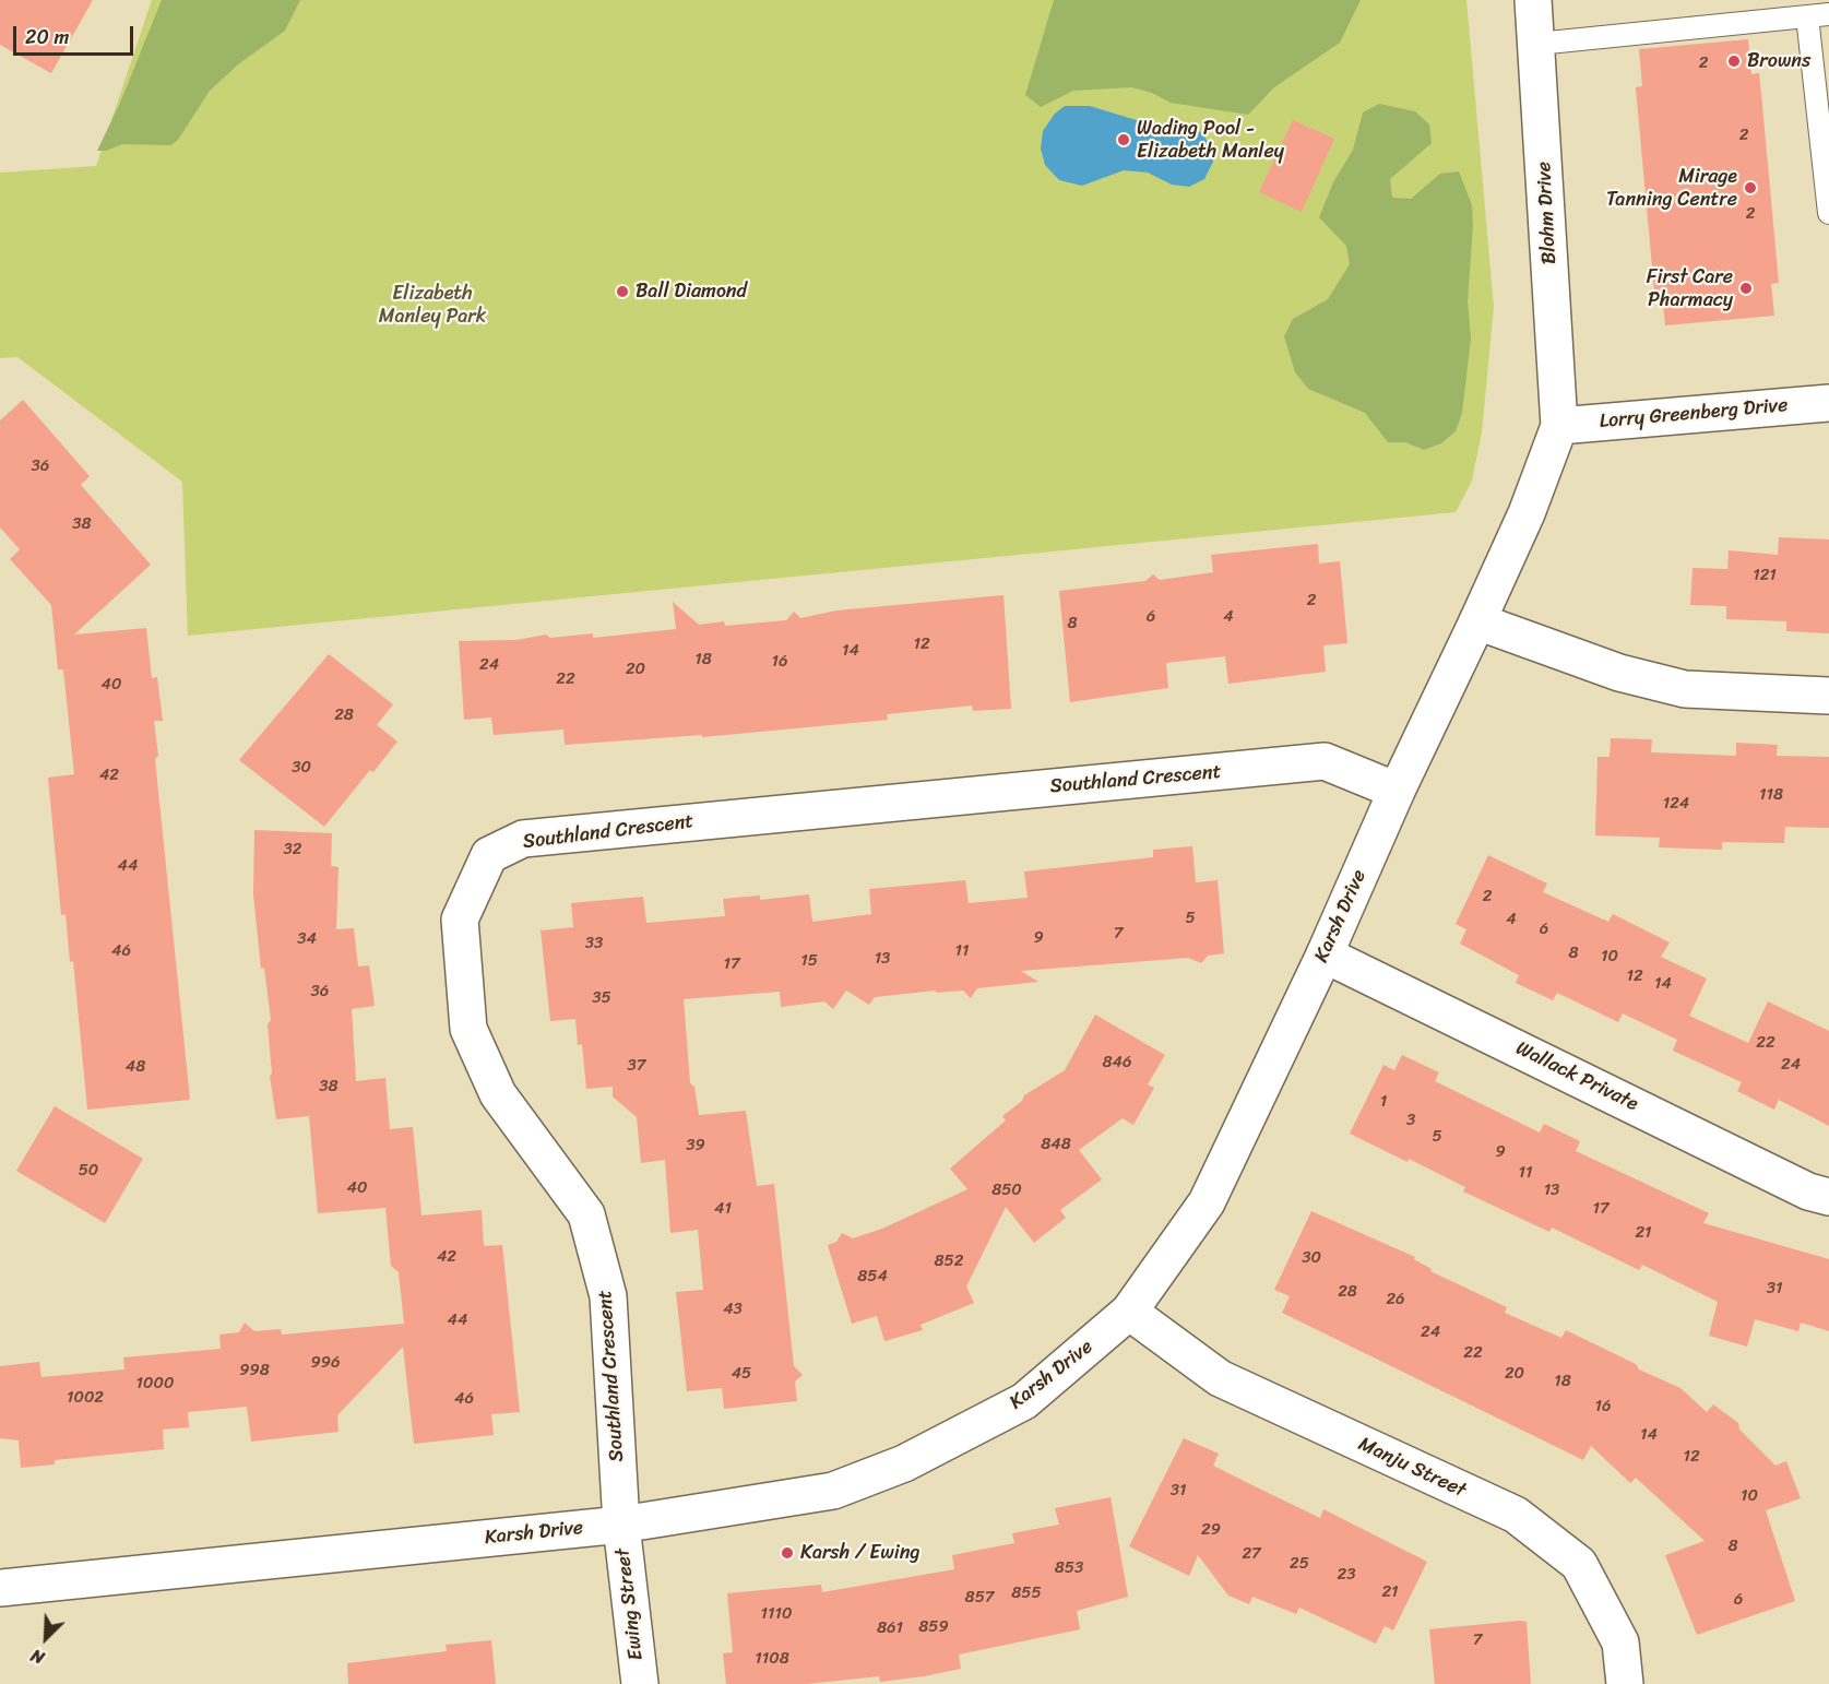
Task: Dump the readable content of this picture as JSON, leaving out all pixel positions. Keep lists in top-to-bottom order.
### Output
{
  "streets": {
    "street": [
      "Blohm Drive",
      "Lorry Greenberg Drive",
      "Southland Crescent",
      "Karsh Drive",
      "Wallack Private",
      "Manju Street",
      "Ewing Street"
    ]
  },
  "crossings": [
    ["Blohm Drive", "Lorry Greenberg Drive"],
    ["Blohm Drive", "Karsh Drive"],
    ["Lorry Greenberg Drive", "Karsh Drive"],
    ["Southland Crescent", "Karsh Drive"],
    ["Southland Crescent", "Ewing Street"],
    ["Karsh Drive", "Wallack Private"],
    ["Karsh Drive", "Manju Street"],
    ["Karsh Drive", "Ewing Street"]
  ],
  "parks": ["Elizabeth Manley Park"],
  "places": [
    "Browns",
    "Wading Pool - Elizabeth Manley",
    "Mirage Tanning Centre",
    "First Care Pharmacy",
    "Ball Diamond",
    "Karsh / Ewing"
  ],
  "house_numbers": [
    "2",
    "2",
    "2",
    "36",
    "38",
    "121",
    "2",
    "6",
    "4",
    "8",
    "12",
    "14",
    "18",
    "16",
    "24",
    "20",
    "22",
    "40",
    "28",
    "30",
    "42",
    "118",
    "124",
    "32",
    "44",
    "2",
    "5",
    "4",
    "6",
    "7",
    "9",
    "34",
    "33",
    "46",
    "11",
    "8",
    "10",
    "13",
    "15",
    "17",
    "12",
    "14",
    "36",
    "35",
    "22",
    "846",
    "24",
    "37",
    "48",
    "38",
    "1",
    "3",
    "5",
    "848",
    "39",
    "9",
    "50",
    "11",
    "40",
    "850",
    "13",
    "41",
    "17",
    "21",
    "42",
    "30",
    "852",
    "854",
    "31",
    "28",
    "26",
    "43",
    "44",
    "24",
    "22",
    "996",
    "998",
    "45",
    "20",
    "18",
    "1000",
    "1002",
    "46",
    "16",
    "14",
    "12",
    "31",
    "10",
    "29",
    "8",
    "27",
    "25",
    "853",
    "23",
    "21",
    "855",
    "857",
    "6",
    "1110",
    "859",
    "861",
    "7",
    "1108"
  ],
  "scale_bar": "20 m",
  "north": "bottom left"
}
